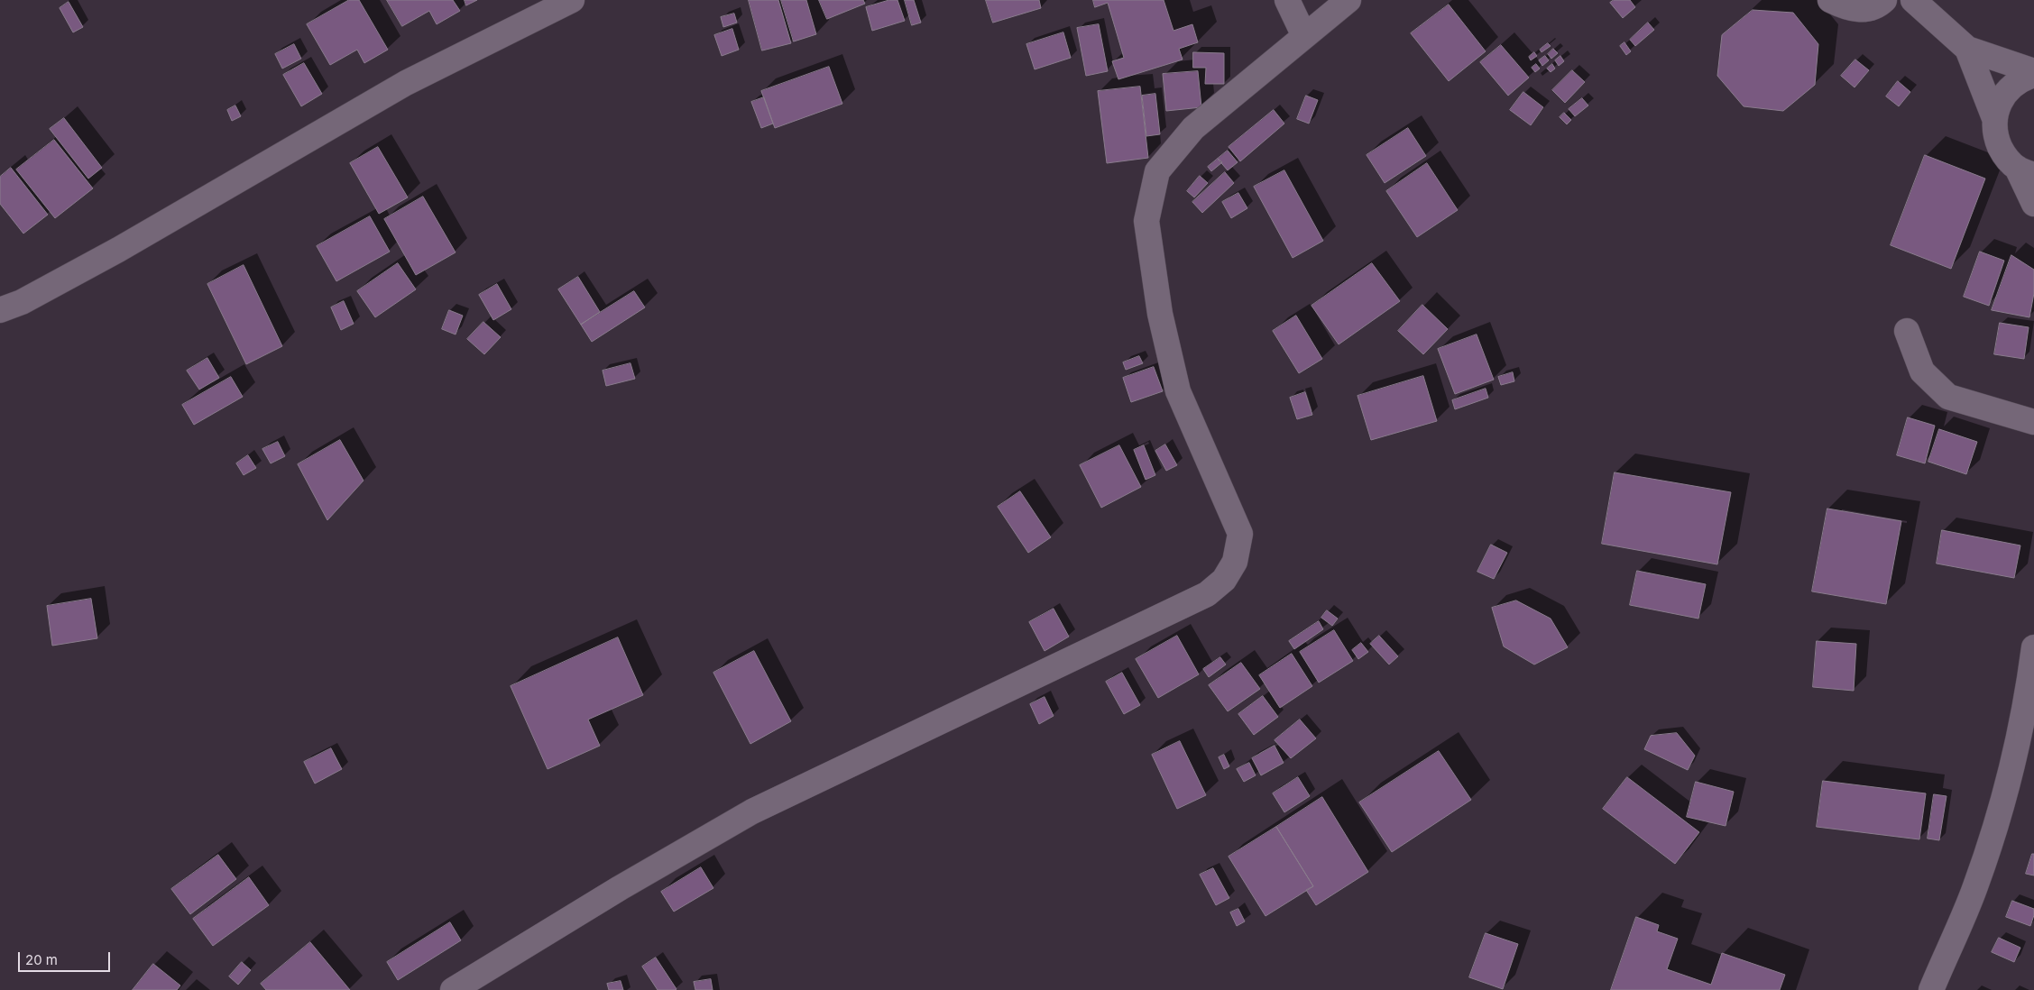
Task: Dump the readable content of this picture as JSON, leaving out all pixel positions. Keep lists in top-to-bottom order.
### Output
{
  "scale_bar": "20 m"
}
